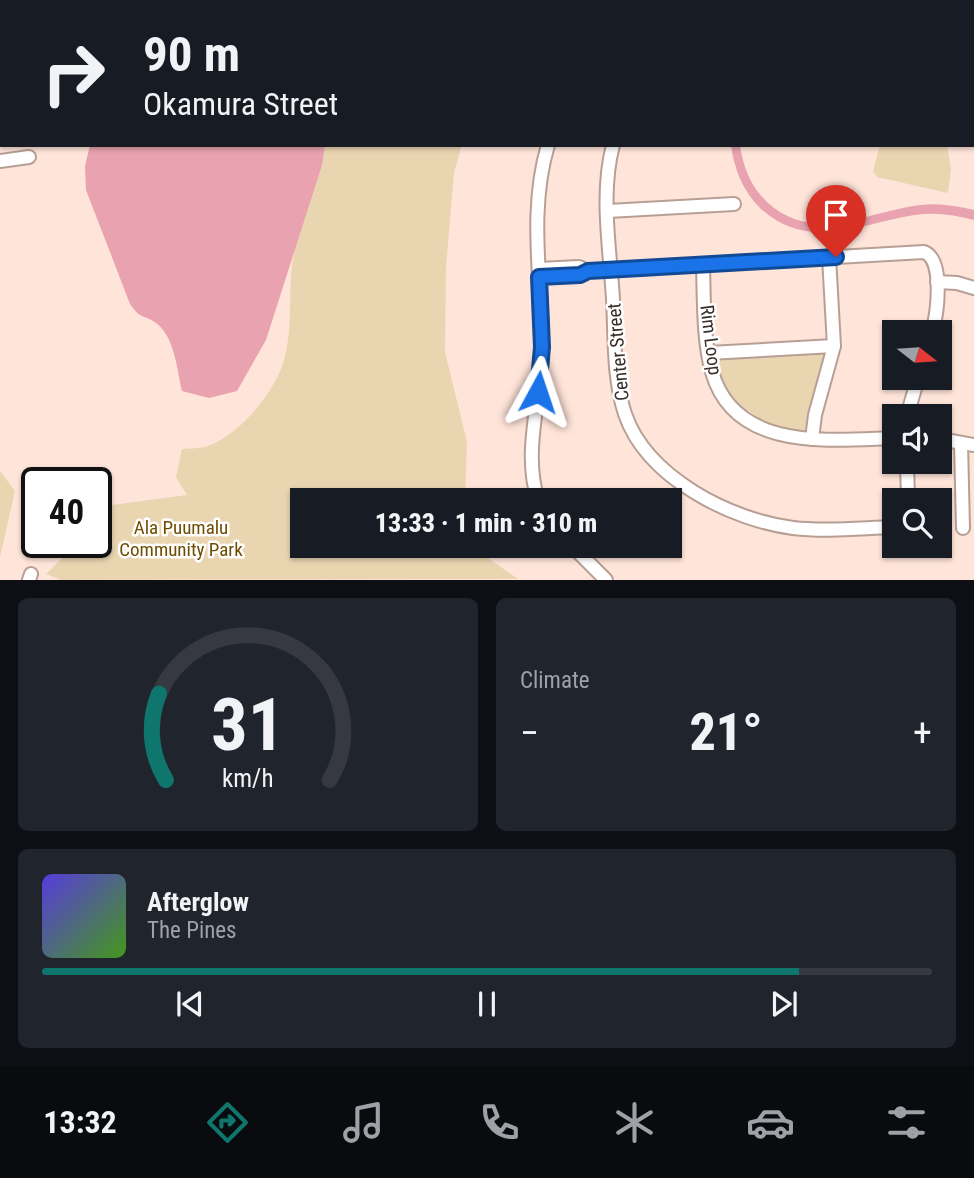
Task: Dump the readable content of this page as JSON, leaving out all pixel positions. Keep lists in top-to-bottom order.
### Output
{
  "streets": {
    "street": ["Rim Loop", "Center Street"]
  },
  "parks": ["Ala Puumalu Community Park"],
  "north": "right",
  "page": {
    "turn": ["90 m", "Okamura Street"],
    "limit": "40",
    "trip": "13:33 · 1 min · 310 m",
    "tile": "Climate",
    "heat": ["−", "21°", "+"],
    "song": ["Afterglow", "The Pines"],
    "tabs": "13:32",
    "gauge": ["31", "km/h"]
  }
}
